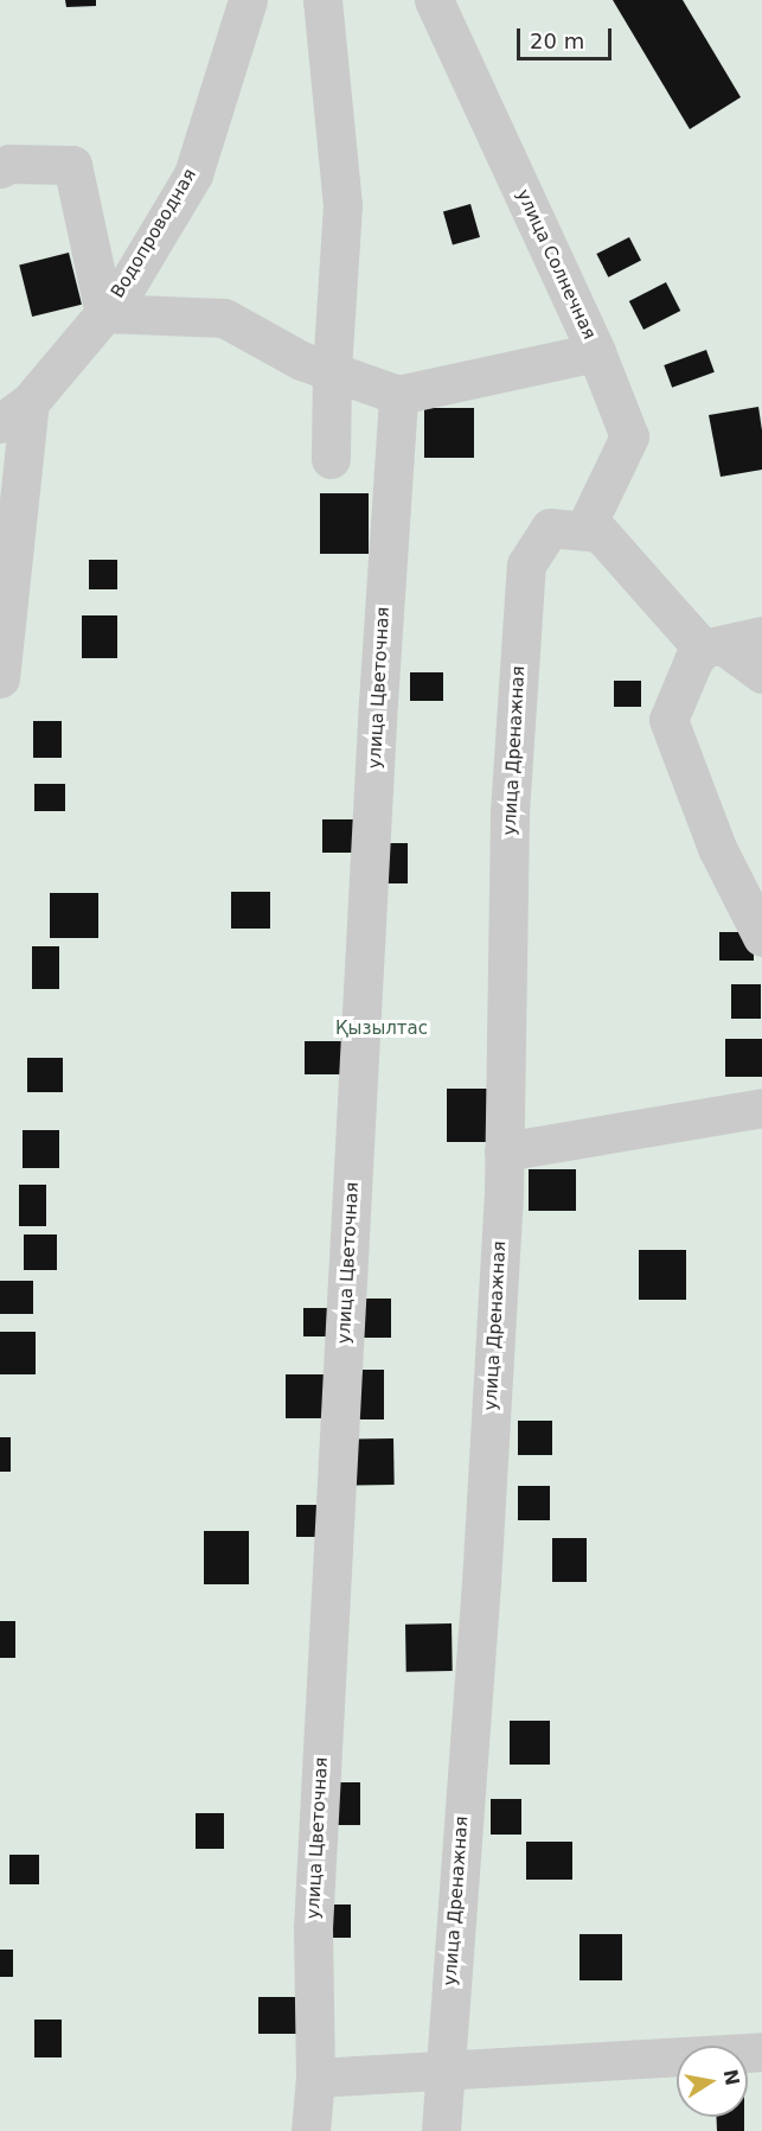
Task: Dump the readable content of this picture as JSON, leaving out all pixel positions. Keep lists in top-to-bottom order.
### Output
{
  "streets": {
    "street": [
      "Водопроводная",
      "улица Солнечная",
      "улица Цветочная",
      "улица Дренажная"
    ]
  },
  "crossings": [
    ["улица Солнечная", "улица Дренажная"]
  ],
  "parks": ["Қызылтас"],
  "scale_bar": "20 m",
  "north": "right"
}
